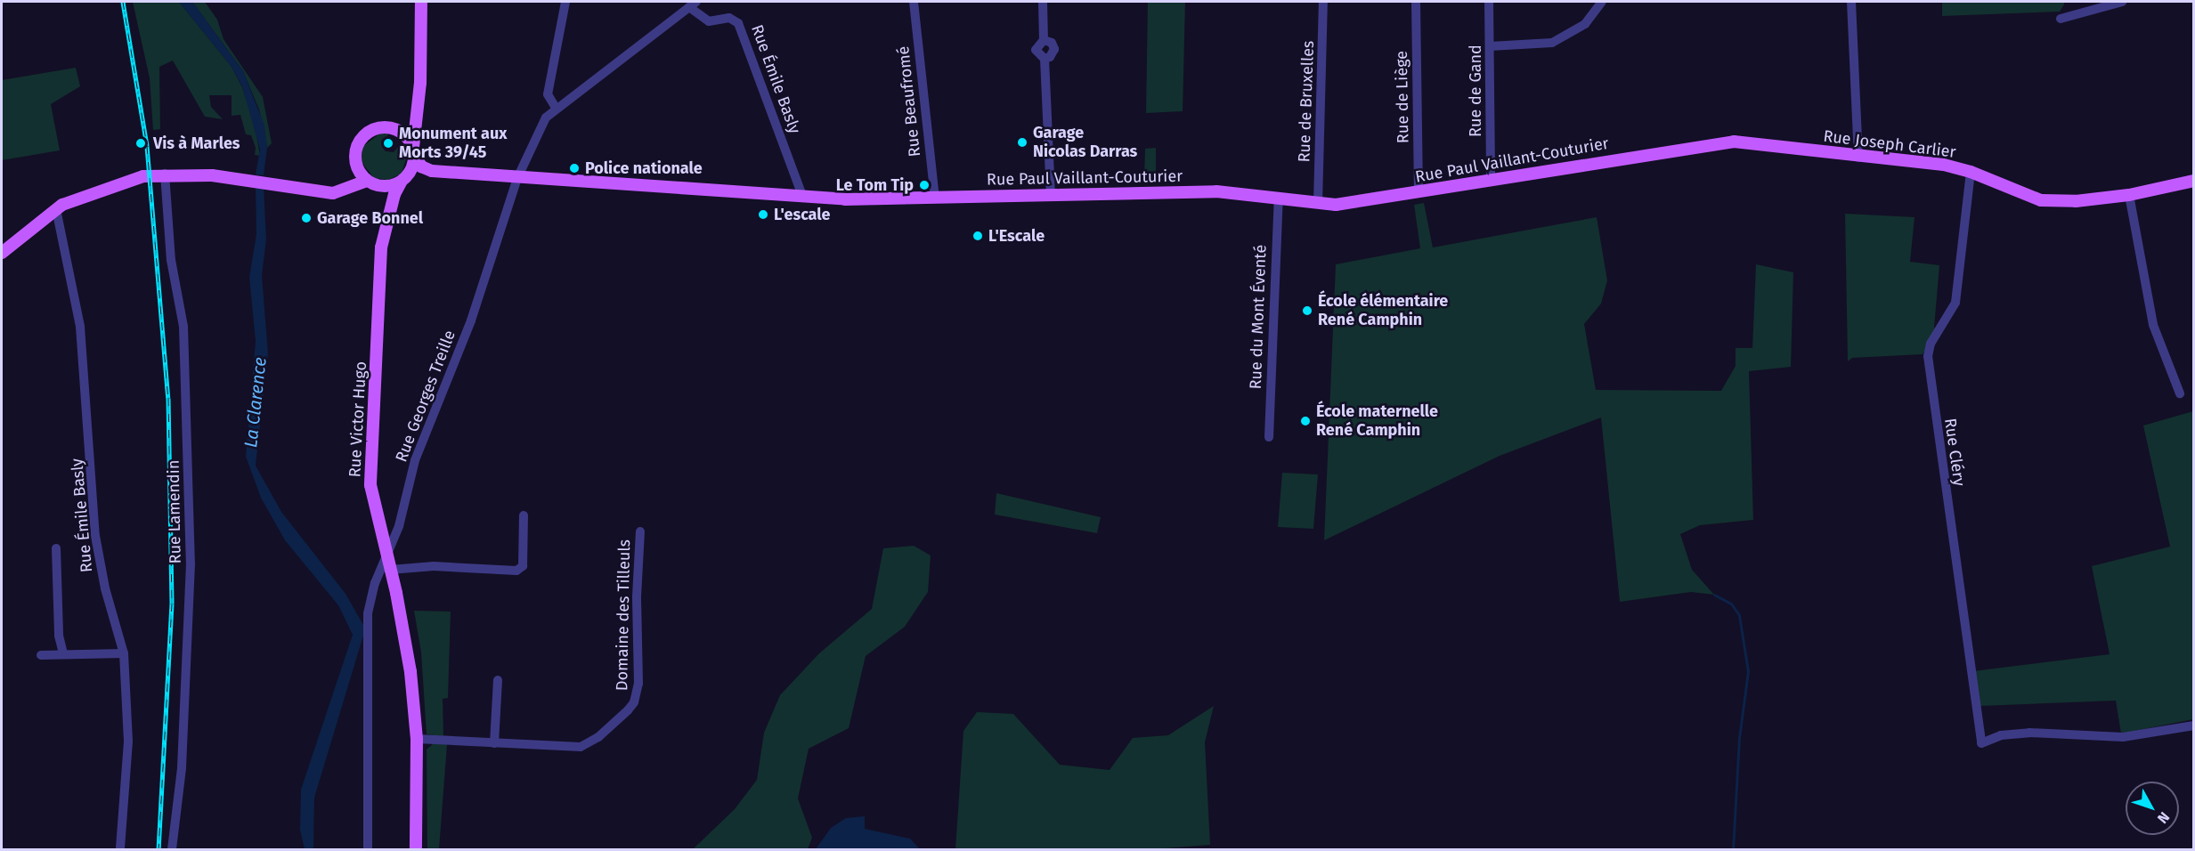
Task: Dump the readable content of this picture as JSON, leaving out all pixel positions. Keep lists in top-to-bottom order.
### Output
{
  "streets": {
    "main road": ["Rue Joseph Carlier", "Rue Paul Vaillant-Couturier", "Rue Victor Hugo"],
    "street": [
      "Rue Émile Basly",
      "Rue de Gand",
      "Rue de Liège",
      "Rue Beaufromé",
      "Rue de Bruxelles",
      "Rue du Mont Éventé",
      "Rue Georges Treille",
      "Rue Cléry",
      "Rue Lamendin",
      "Domaine des Tilleuls"
    ]
  },
  "crossings": [
    ["Rue Émile Basly", "Rue Paul Vaillant-Couturier"],
    ["Rue Émile Basly", "Rue Georges Treille"],
    ["Rue de Gand", "Rue Paul Vaillant-Couturier"],
    ["Rue de Liège", "Rue Paul Vaillant-Couturier"],
    ["Rue Beaufromé", "Rue Paul Vaillant-Couturier"],
    ["Rue de Bruxelles", "Rue Paul Vaillant-Couturier"],
    ["Rue Joseph Carlier", "Rue Paul Vaillant-Couturier"],
    ["Rue Joseph Carlier", "Rue Cléry"],
    ["Rue Paul Vaillant-Couturier", "Rue du Mont Éventé"],
    ["Rue Paul Vaillant-Couturier", "Rue Georges Treille"],
    ["Rue Paul Vaillant-Couturier", "Rue Victor Hugo"],
    ["Rue Georges Treille", "Rue Victor Hugo"],
    ["Rue Victor Hugo", "Domaine des Tilleuls"]
  ],
  "water": ["La Clarence"],
  "places": [
    "Garage Nicolas Darras",
    "Vis à Marles",
    "Monument aux Morts 39/45",
    "Police nationale",
    "Le Tom Tip",
    "L'escale",
    "Garage Bonnel",
    "L'Escale",
    "École élémentaire René Camphin",
    "École maternelle René Camphin"
  ],
  "north": "bottom right"
}
